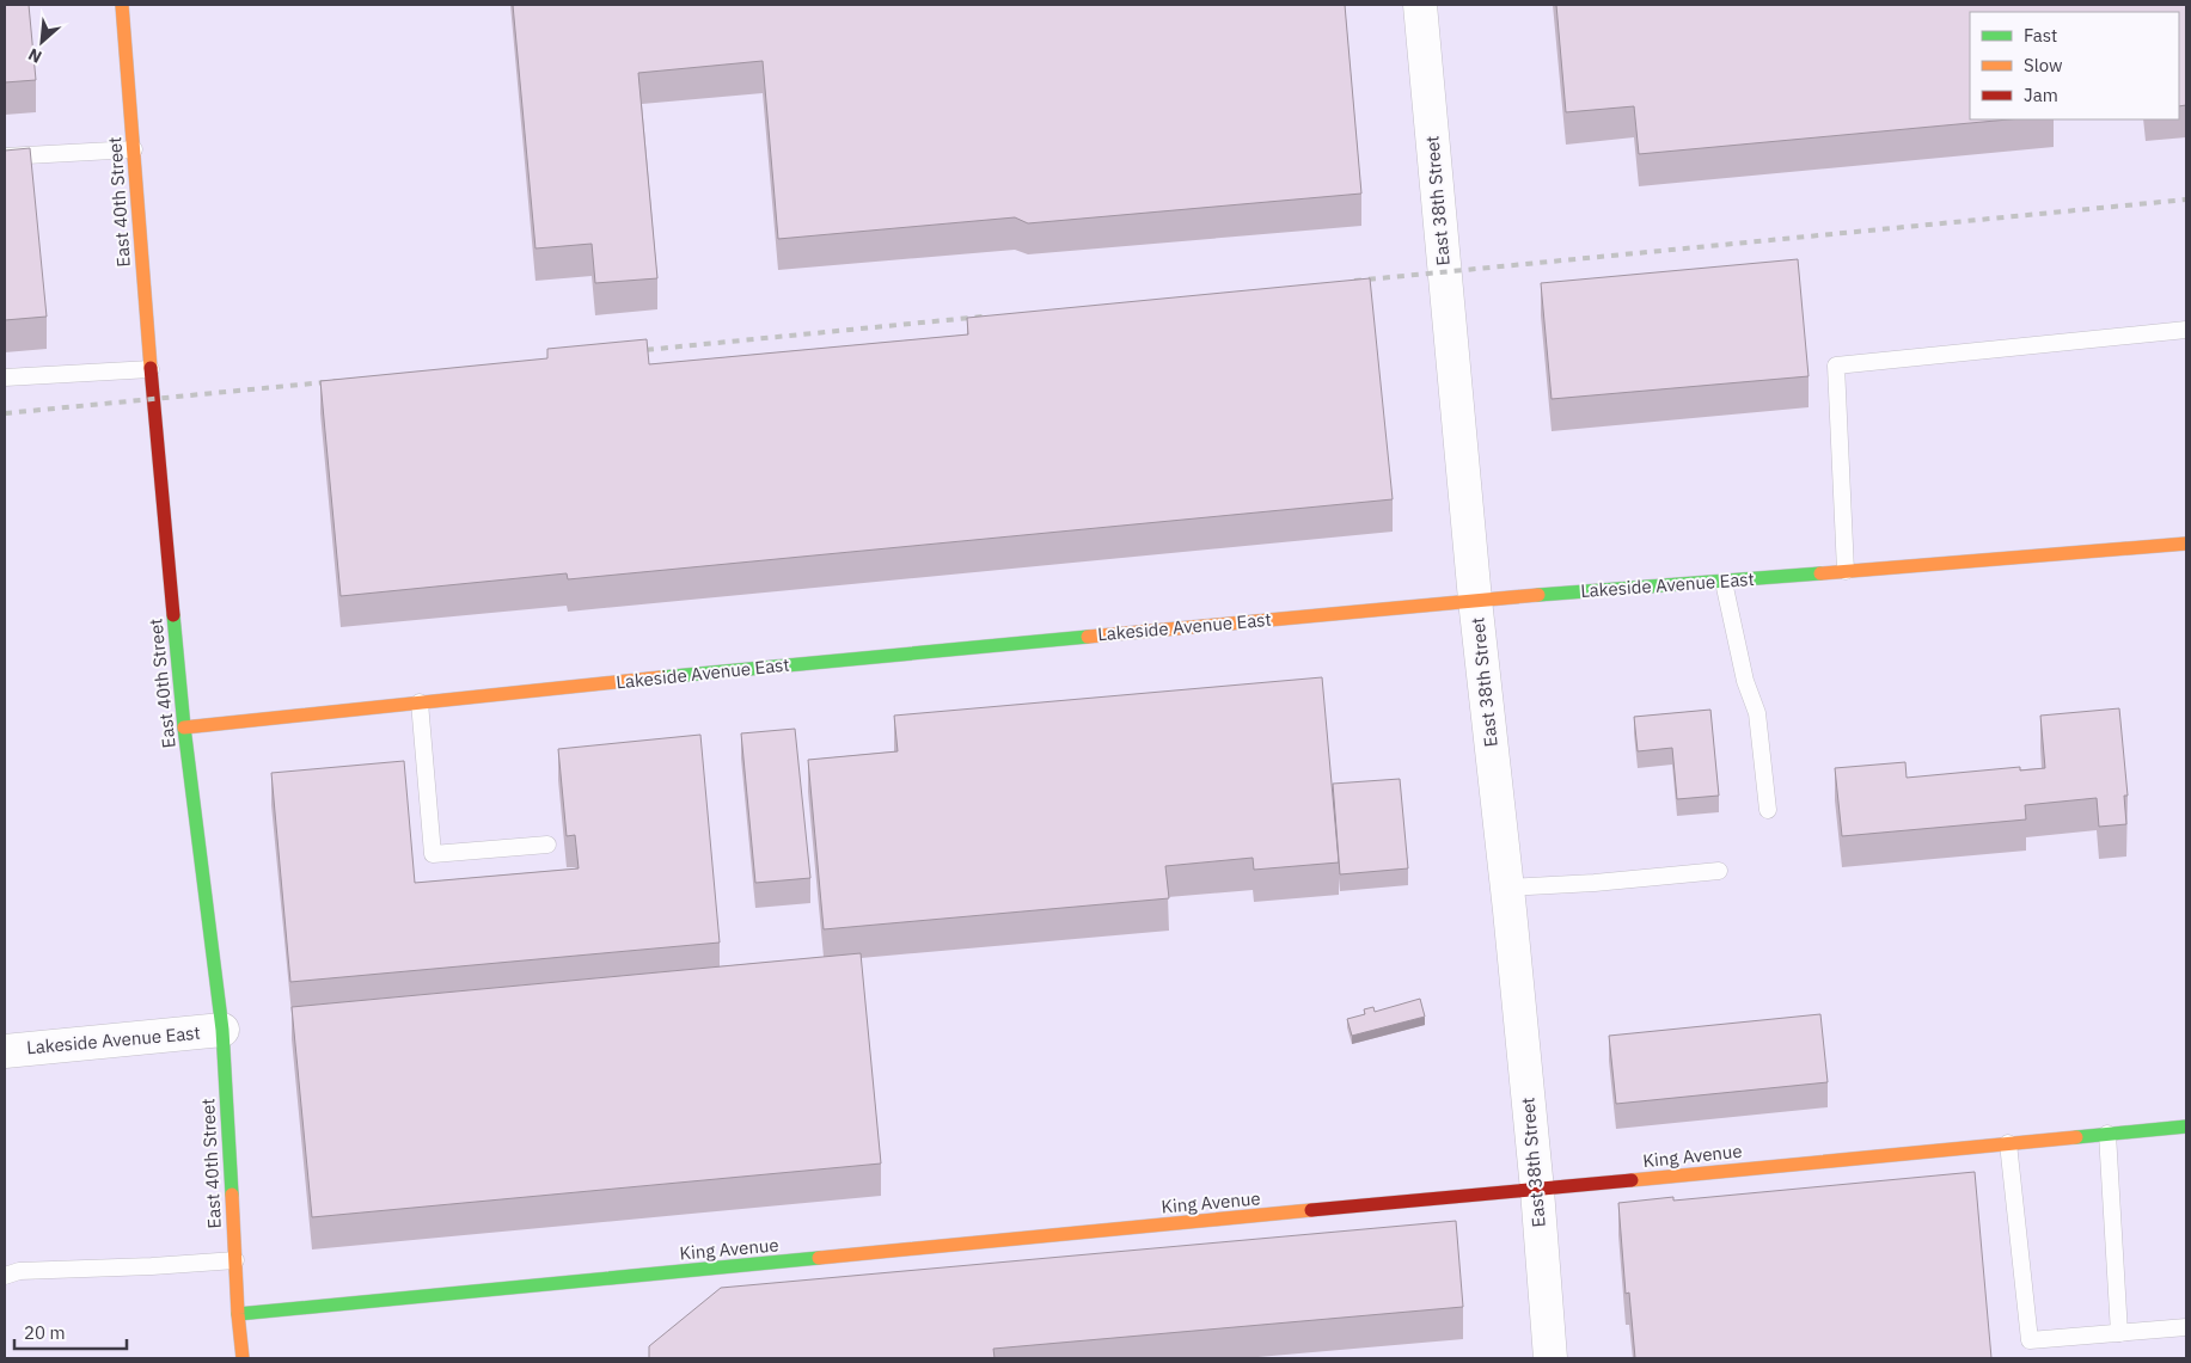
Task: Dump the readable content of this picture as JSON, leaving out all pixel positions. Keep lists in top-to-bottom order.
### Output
{
  "streets": {
    "street": [
      "East 38th Street",
      "East 40th Street",
      "Lakeside Avenue East",
      "King Avenue"
    ]
  },
  "crossings": [
    ["East 38th Street", "Lakeside Avenue East"],
    ["East 38th Street", "King Avenue"],
    ["East 40th Street", "Lakeside Avenue East"],
    ["East 40th Street", "King Avenue"]
  ],
  "legend": ["Fast", "Slow", "Jam"],
  "scale_bar": "20 m",
  "north": "bottom left"
}
